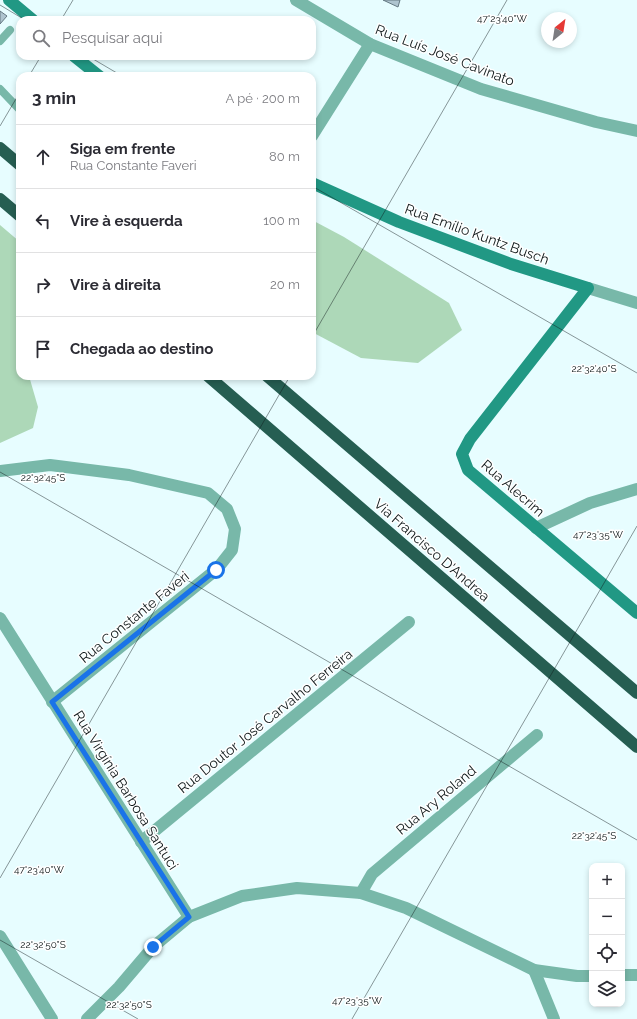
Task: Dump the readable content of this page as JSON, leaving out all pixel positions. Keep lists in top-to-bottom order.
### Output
{
  "streets": {
    "highway": ["Via Francisco D'Andrea"],
    "street": [
      "Rua Luís José Cavinato",
      "Rua Emílio Kuntz Busch",
      "Rua Alecrim",
      "Rua Constante Faveri",
      "Rua Doutor José Carvalho Ferreira",
      "Rua Virgínia Barbosa Santuci",
      "Rua Ary Roland"
    ]
  },
  "crossings": [
    ["Rua Emílio Kuntz Busch", "Rua Alecrim"],
    ["Rua Constante Faveri", "Rua Virgínia Barbosa Santuci"],
    ["Rua Doutor José Carvalho Ferreira", "Rua Virgínia Barbosa Santuci"]
  ],
  "north": "top right",
  "page": {
    "search": "Pesquisar aqui",
    "heading": ["3 min", "A pé · 200 m"],
    "list": [
      ["Siga em frente", "Rua Constante Faveri", "80 m"],
      ["Vire à esquerda", "100 m"],
      ["Vire à direita", "20 m"],
      "Chegada ao destino"
    ],
    "map_buttons": ["+", "−"]
  },
  "coordinates": [
    "47°23'40\"W",
    "22°32'40\"S",
    "22°32'45\"S",
    "47°23'35\"W",
    "22°32'50\"S"
  ]
}
